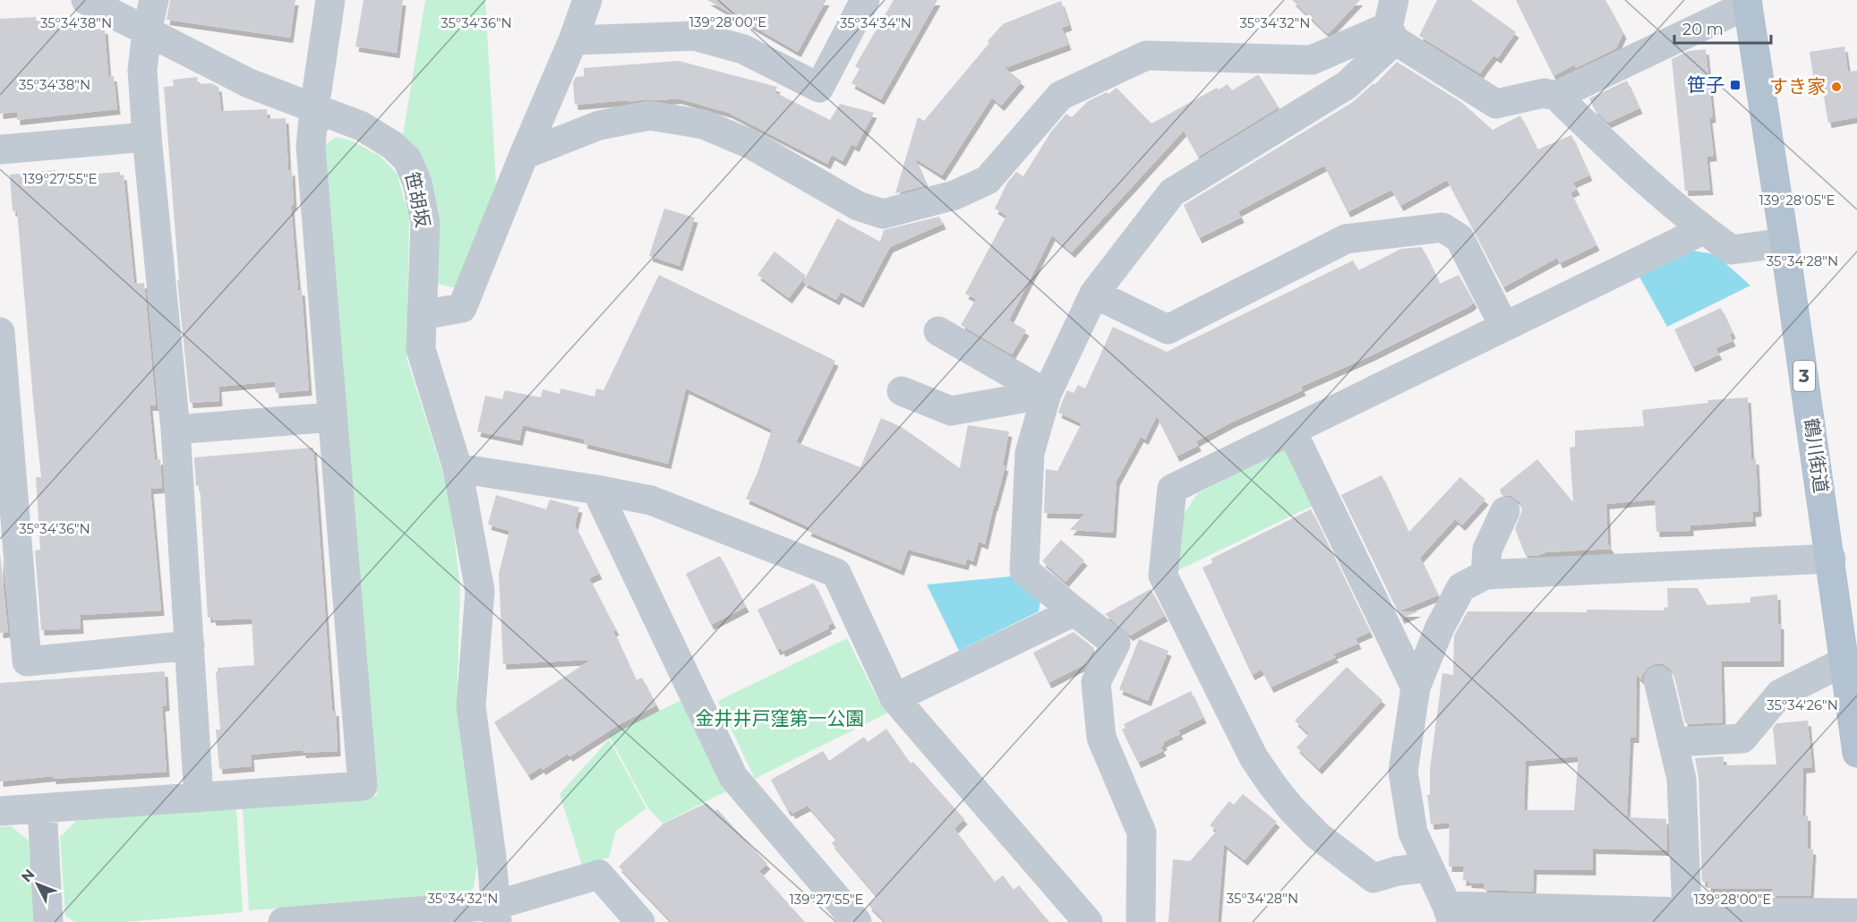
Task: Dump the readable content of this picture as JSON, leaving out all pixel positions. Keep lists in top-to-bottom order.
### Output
{
  "streets": {
    "main road": ["3", "鶴川街道"],
    "street": ["笹胡坂"]
  },
  "parks": ["金井井戸窪第一公園"],
  "places": {
    "transit": ["笹子"],
    "other": ["すき家"]
  },
  "scale_bar": "20 m",
  "north": "top left",
  "coordinates": [
    "139°28'00\"E",
    "35°34'38\"N",
    "35°34'36\"N",
    "35°34'34\"N",
    "35°34'32\"N",
    "139°27'55\"E",
    "139°28'05\"E",
    "35°34'28\"N",
    "35°34'26\"N"
  ]
}
